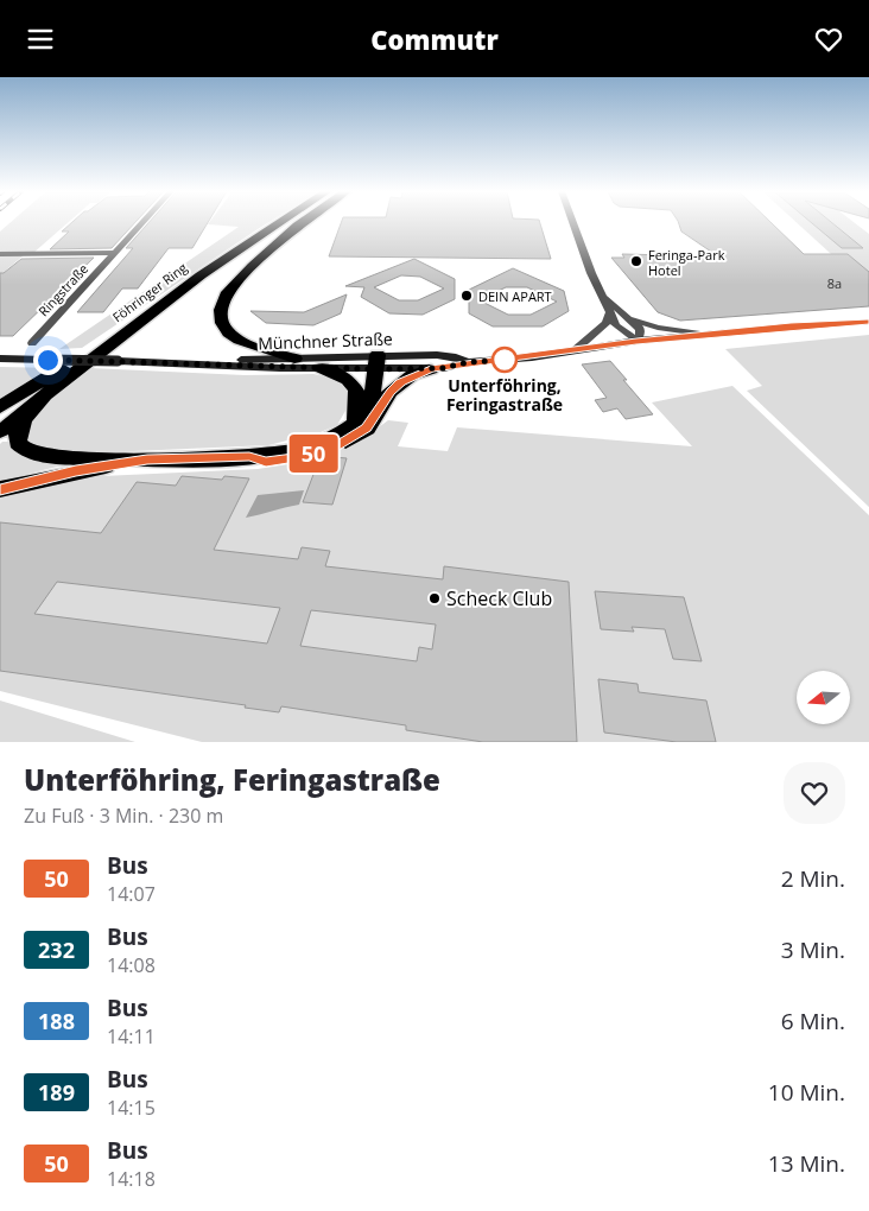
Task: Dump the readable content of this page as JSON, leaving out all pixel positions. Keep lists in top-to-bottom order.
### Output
{
  "streets": {
    "highway": ["Föhringer Ring"],
    "main road": ["Münchner Straße"],
    "street": ["Ringstraße"]
  },
  "places": [
    "Feringa-Park Hotel",
    "DEIN APART",
    "Unterföhring, Feringastraße",
    "Scheck Club"
  ],
  "lines": ["bus line 50"],
  "house_numbers": ["8a"],
  "north": "left",
  "page": {
    "header": "Commutr",
    "on_map": "50",
    "heading": ["Unterföhring, Feringastraße", "Zu Fuß · 3 Min. · 230 m"],
    "list": [
      {
        "mark": "50",
        "name": "Bus",
        "note": "14:07",
        "value": "2 Min."
      },
      {
        "mark": "232",
        "name": "Bus",
        "note": "14:08",
        "value": "3 Min."
      },
      {
        "mark": "188",
        "name": "Bus",
        "note": "14:11",
        "value": "6 Min."
      },
      {
        "mark": "189",
        "name": "Bus",
        "note": "14:15",
        "value": "10 Min."
      },
      {
        "mark": "50",
        "name": "Bus",
        "note": "14:18",
        "value": "13 Min."
      }
    ]
  }
}
